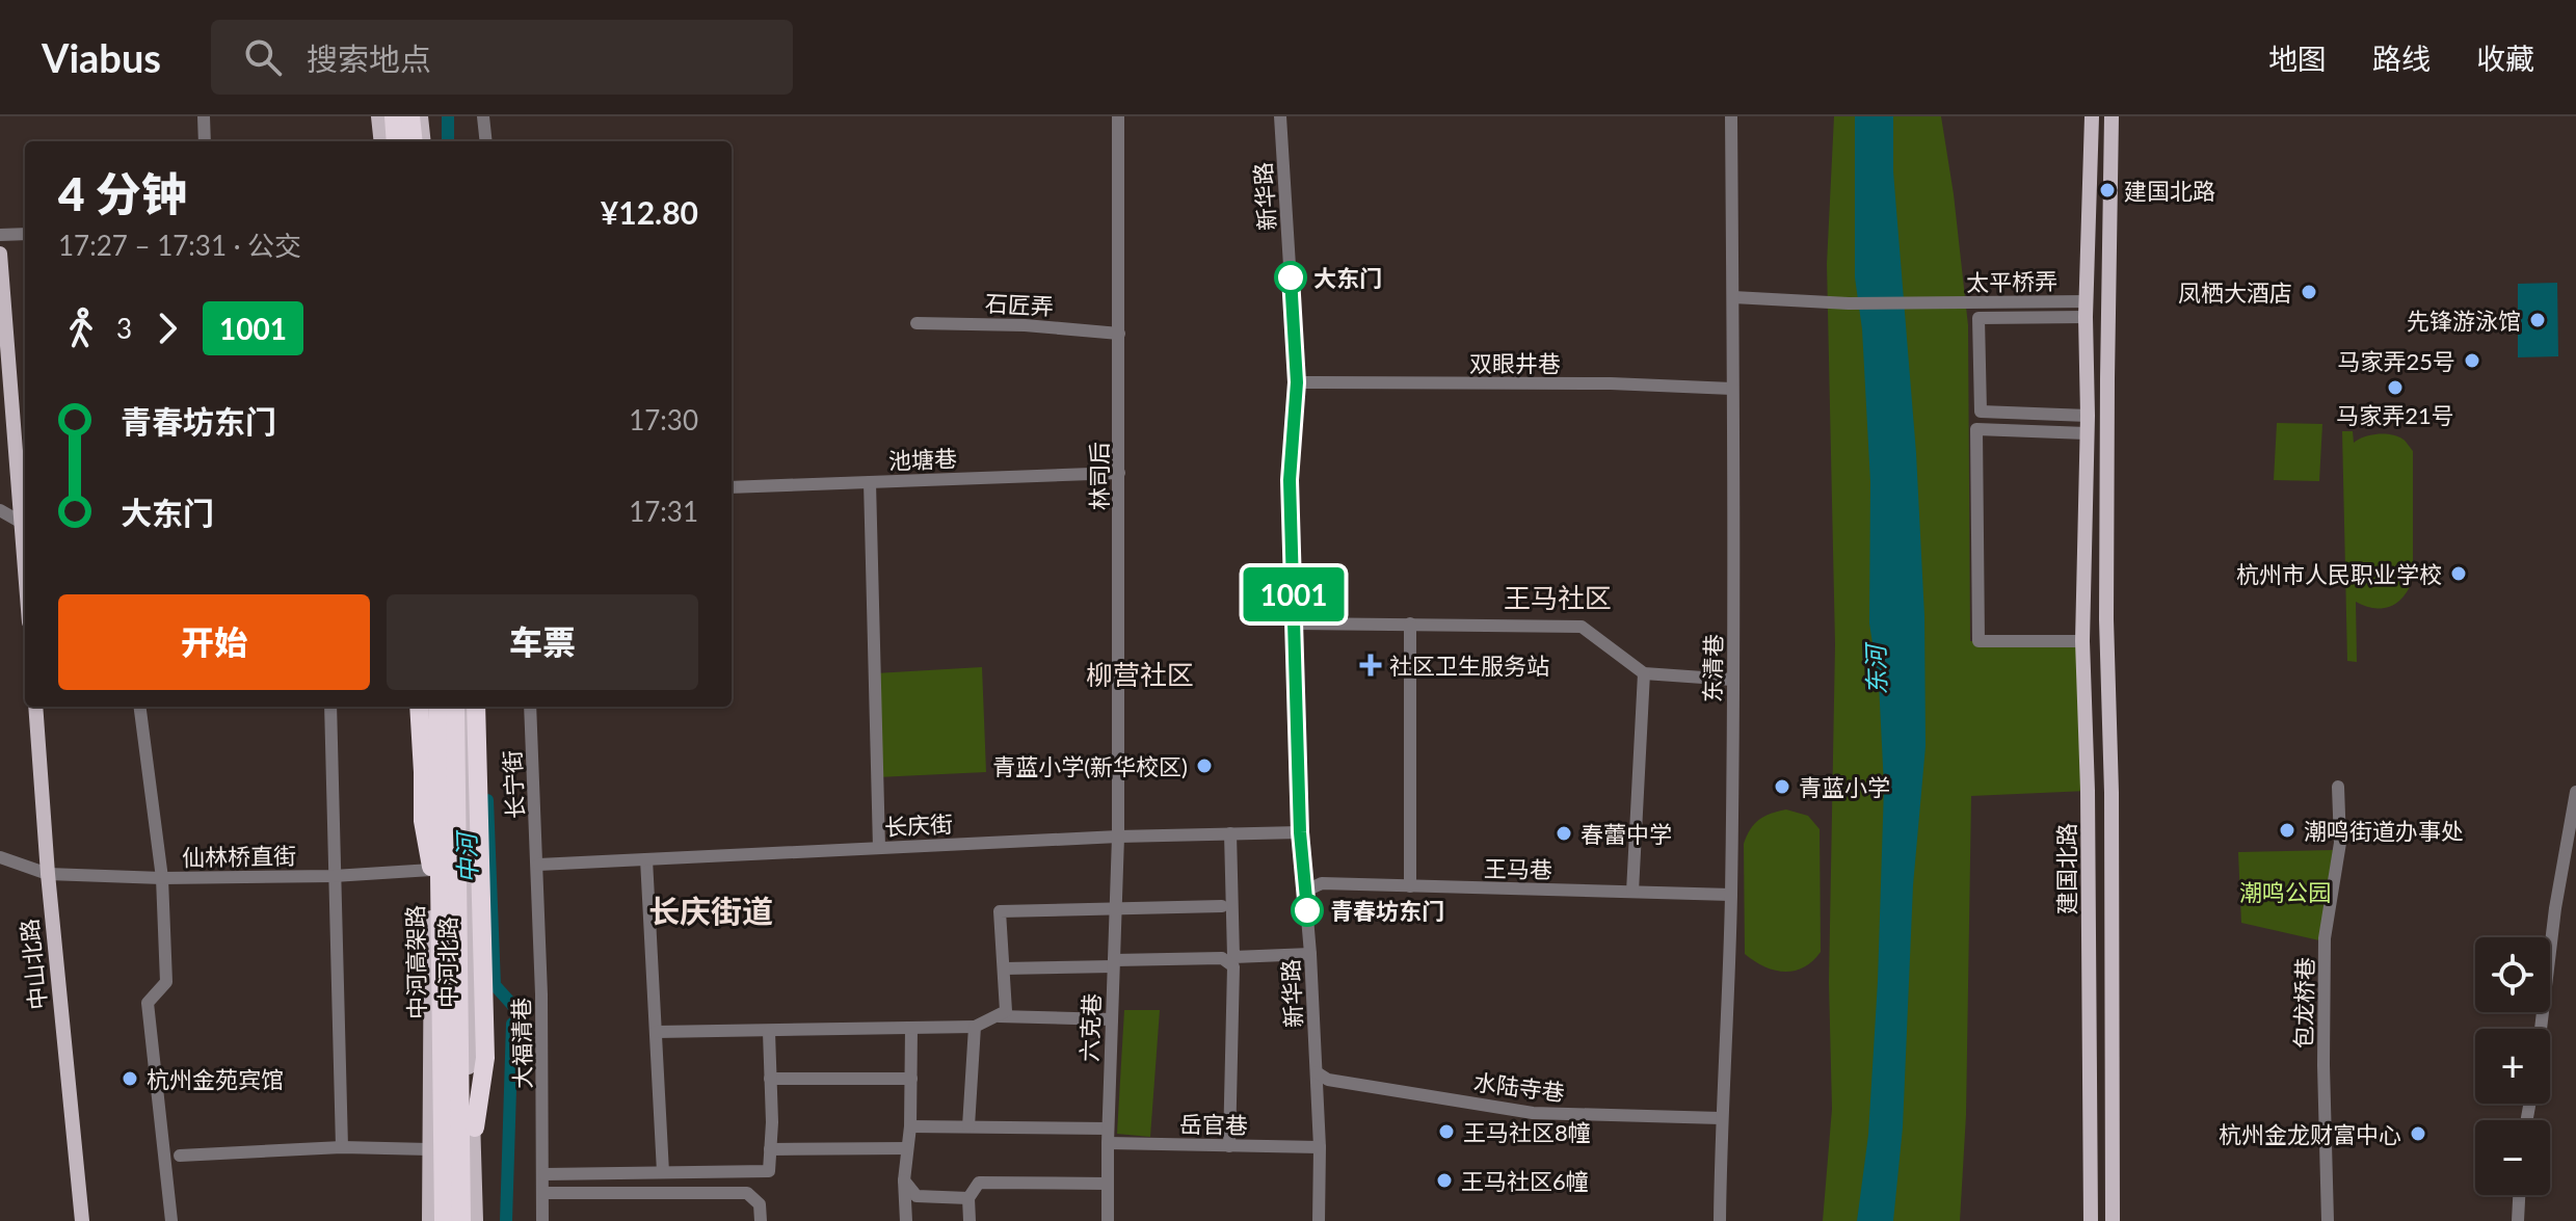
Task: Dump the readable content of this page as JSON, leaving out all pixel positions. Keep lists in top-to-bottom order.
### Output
{
  "streets": {
    "highway": ["中河高架路"],
    "main road": ["建国北路", "中河北路", "中山北路"],
    "street": [
      "新华路",
      "太平桥弄",
      "石匠弄",
      "双眼井巷",
      "池塘巷",
      "林司后",
      "东清巷",
      "长宁街",
      "长庆街",
      "仙林桥直街",
      "王马巷",
      "包龙桥巷",
      "六克巷",
      "大福清巷",
      "水陆寺巷",
      "岳官巷"
    ]
  },
  "crossings": [
    ["新华路", "双眼井巷"],
    ["新华路", "长庆街"],
    ["新华路", "王马巷"],
    ["新华路", "水陆寺巷"],
    ["新华路", "岳官巷"],
    ["太平桥弄", "东清巷"],
    ["太平桥弄", "建国北路"],
    ["石匠弄", "林司后"],
    ["双眼井巷", "东清巷"],
    ["池塘巷", "林司后"],
    ["林司后", "长庆街"],
    ["林司后", "六克巷"],
    ["东清巷", "王马巷"],
    ["东清巷", "水陆寺巷"],
    ["长宁街", "长庆街"],
    ["长宁街", "大福清巷"],
    ["长庆街", "六克巷"],
    ["长庆街", "大福清巷"],
    ["仙林桥直街", "中河北路"],
    ["仙林桥直街", "中山北路"],
    ["六克巷", "岳官巷"]
  ],
  "districts": ["王马社区", "柳营社区", "长庆街道"],
  "water": ["东河", "中河"],
  "parks": ["潮鸣公园"],
  "places": {
    "other": [
      "建国北路",
      "大东门",
      "凤栖大酒店",
      "先锋游泳馆",
      "马家弄25号",
      "马家弄21号",
      "杭州市人民职业学校",
      "青蓝小学(新华校区)",
      "青蓝小学",
      "潮鸣街道办事处",
      "春蕾中学",
      "青春坊东门",
      "杭州金苑宾馆",
      "王马社区8幢",
      "杭州金龙财富中心",
      "王马社区6幢"
    ],
    "health": ["社区卫生服务站"]
  },
  "lines": ["bus line 1001"],
  "page": {
    "header": "Viabus",
    "search": "搜索地点",
    "nav": ["地图", "路线", "收藏"],
    "on_map": "1001",
    "heading": ["4 分钟", "17:27 – 17:31 · 公交", "¥12.80"],
    "legs": ["3", "1001"],
    "list": [
      {
        "name": "青春坊东门",
        "value": "17:30"
      },
      {
        "name": "大东门",
        "value": "17:31"
      }
    ],
    "buttons": ["开始", "车票"],
    "map_buttons": ["+", "−"]
  }
}
